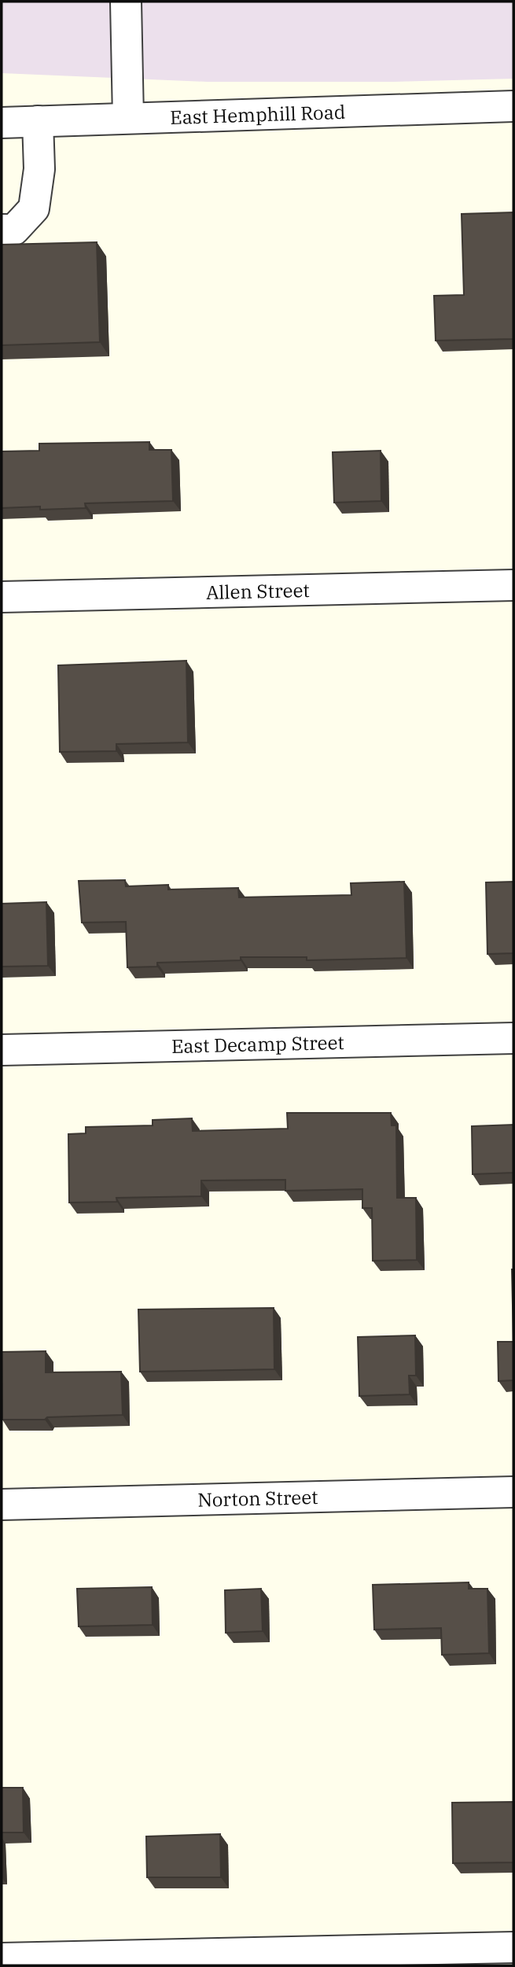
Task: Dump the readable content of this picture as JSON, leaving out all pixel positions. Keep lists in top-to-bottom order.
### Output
{
  "streets": {
    "street": [
      "East Hemphill Road",
      "Allen Street",
      "East Decamp Street",
      "Norton Street"
    ]
  }
}
